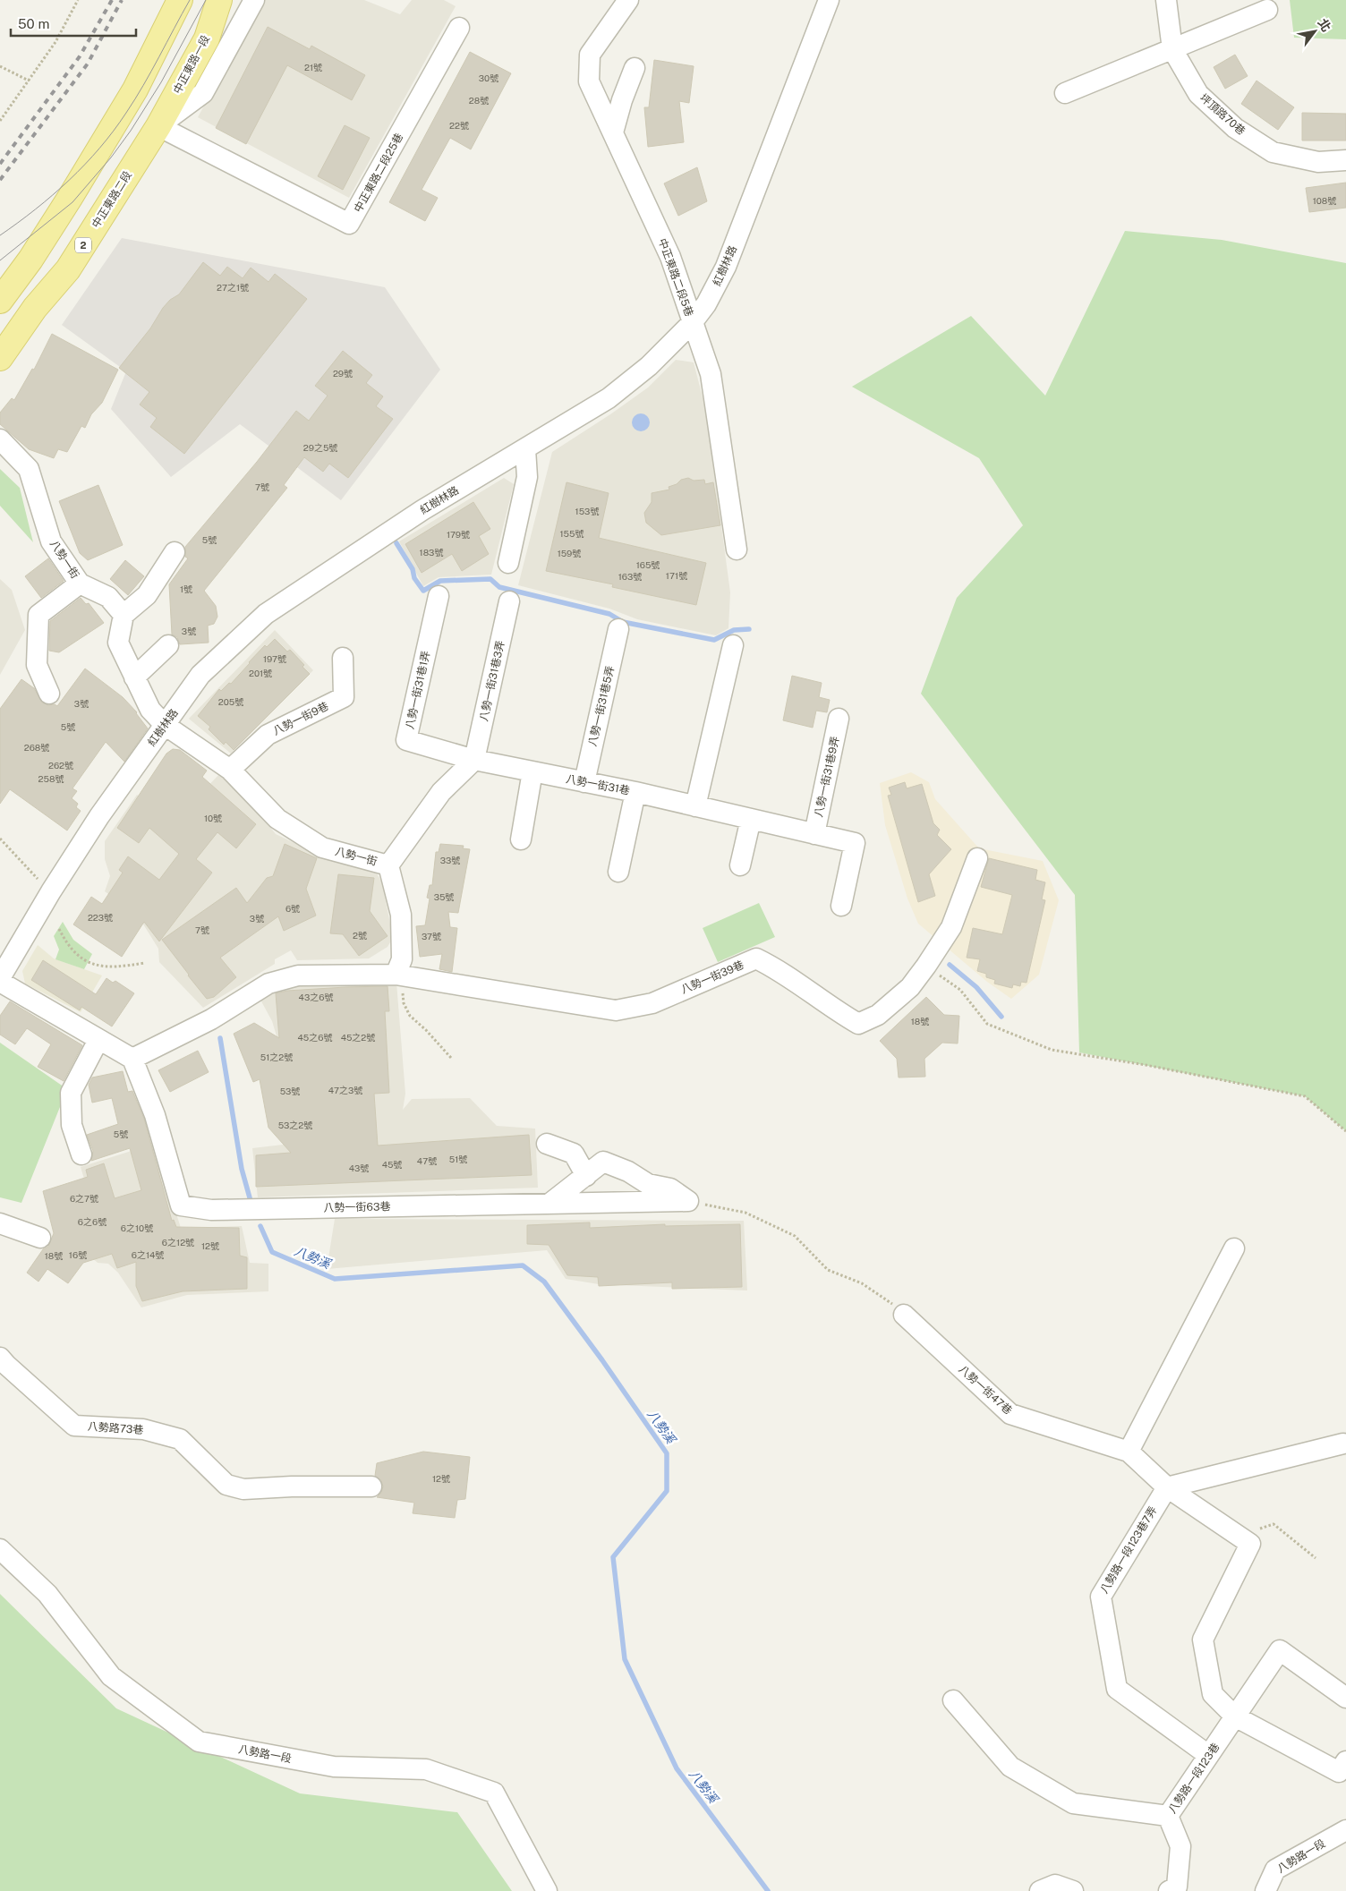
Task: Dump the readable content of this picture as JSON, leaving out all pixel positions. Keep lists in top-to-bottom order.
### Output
{
  "streets": {
    "main road": ["中正東路一段", "中正東路二段", "2"],
    "street": [
      "坪頂路70巷",
      "中正東路二段25巷",
      "紅樹林路",
      "中正東路二段5巷",
      "八勢一街",
      "八勢一街31巷3弄",
      "八勢一街31巷1弄",
      "八勢一街31巷5弄",
      "八勢一街9巷",
      "八勢一街31巷9弄",
      "八勢一街31巷",
      "八勢一街39巷",
      "八勢一街63巷",
      "八勢一街47巷",
      "八勢路73巷",
      "八勢路一段123巷7弄",
      "八勢路一段",
      "八勢路一段123巷"
    ]
  },
  "crossings": [
    ["中正東路一段", "中正東路二段25巷"],
    ["中正東路一段", "中正東路二段"],
    ["中正東路一段", "2"],
    ["中正東路二段25巷", "中正東路二段"],
    ["紅樹林路", "中正東路二段5巷"],
    ["紅樹林路", "八勢一街"],
    ["八勢一街", "八勢一街9巷"],
    ["八勢一街", "八勢一街39巷"],
    ["八勢一街31巷3弄", "八勢一街31巷1弄"],
    ["八勢一街31巷3弄", "八勢一街31巷"],
    ["八勢一街31巷1弄", "八勢一街31巷"],
    ["八勢一街31巷5弄", "八勢一街31巷"],
    ["八勢一街31巷9弄", "八勢一街31巷"],
    ["八勢路一段123巷7弄", "八勢路一段123巷"]
  ],
  "water": ["八勢溪"],
  "house_numbers": [
    "21號",
    "30號",
    "28號",
    "22號",
    "108號",
    "27之1號",
    "29號",
    "29之5號",
    "7號",
    "153號",
    "155號",
    "179號",
    "5號",
    "183號",
    "159號",
    "165號",
    "171號",
    "163號",
    "1號",
    "3號",
    "197號",
    "201號",
    "205號",
    "3號",
    "5號",
    "268號",
    "262號",
    "258號",
    "10號",
    "33號",
    "35號",
    "6號",
    "223號",
    "3號",
    "7號",
    "2號",
    "37號",
    "43之6號",
    "18號",
    "45之6號",
    "45之2號",
    "51之2號",
    "47之3號",
    "53號",
    "53之2號",
    "5號",
    "51號",
    "47號",
    "45號",
    "43號",
    "6之7號",
    "6之6號",
    "6之10號",
    "6之12號",
    "12號",
    "16號",
    "6之14號",
    "18號",
    "12號"
  ],
  "scale_bar": "50 m",
  "north": "top right"
}
